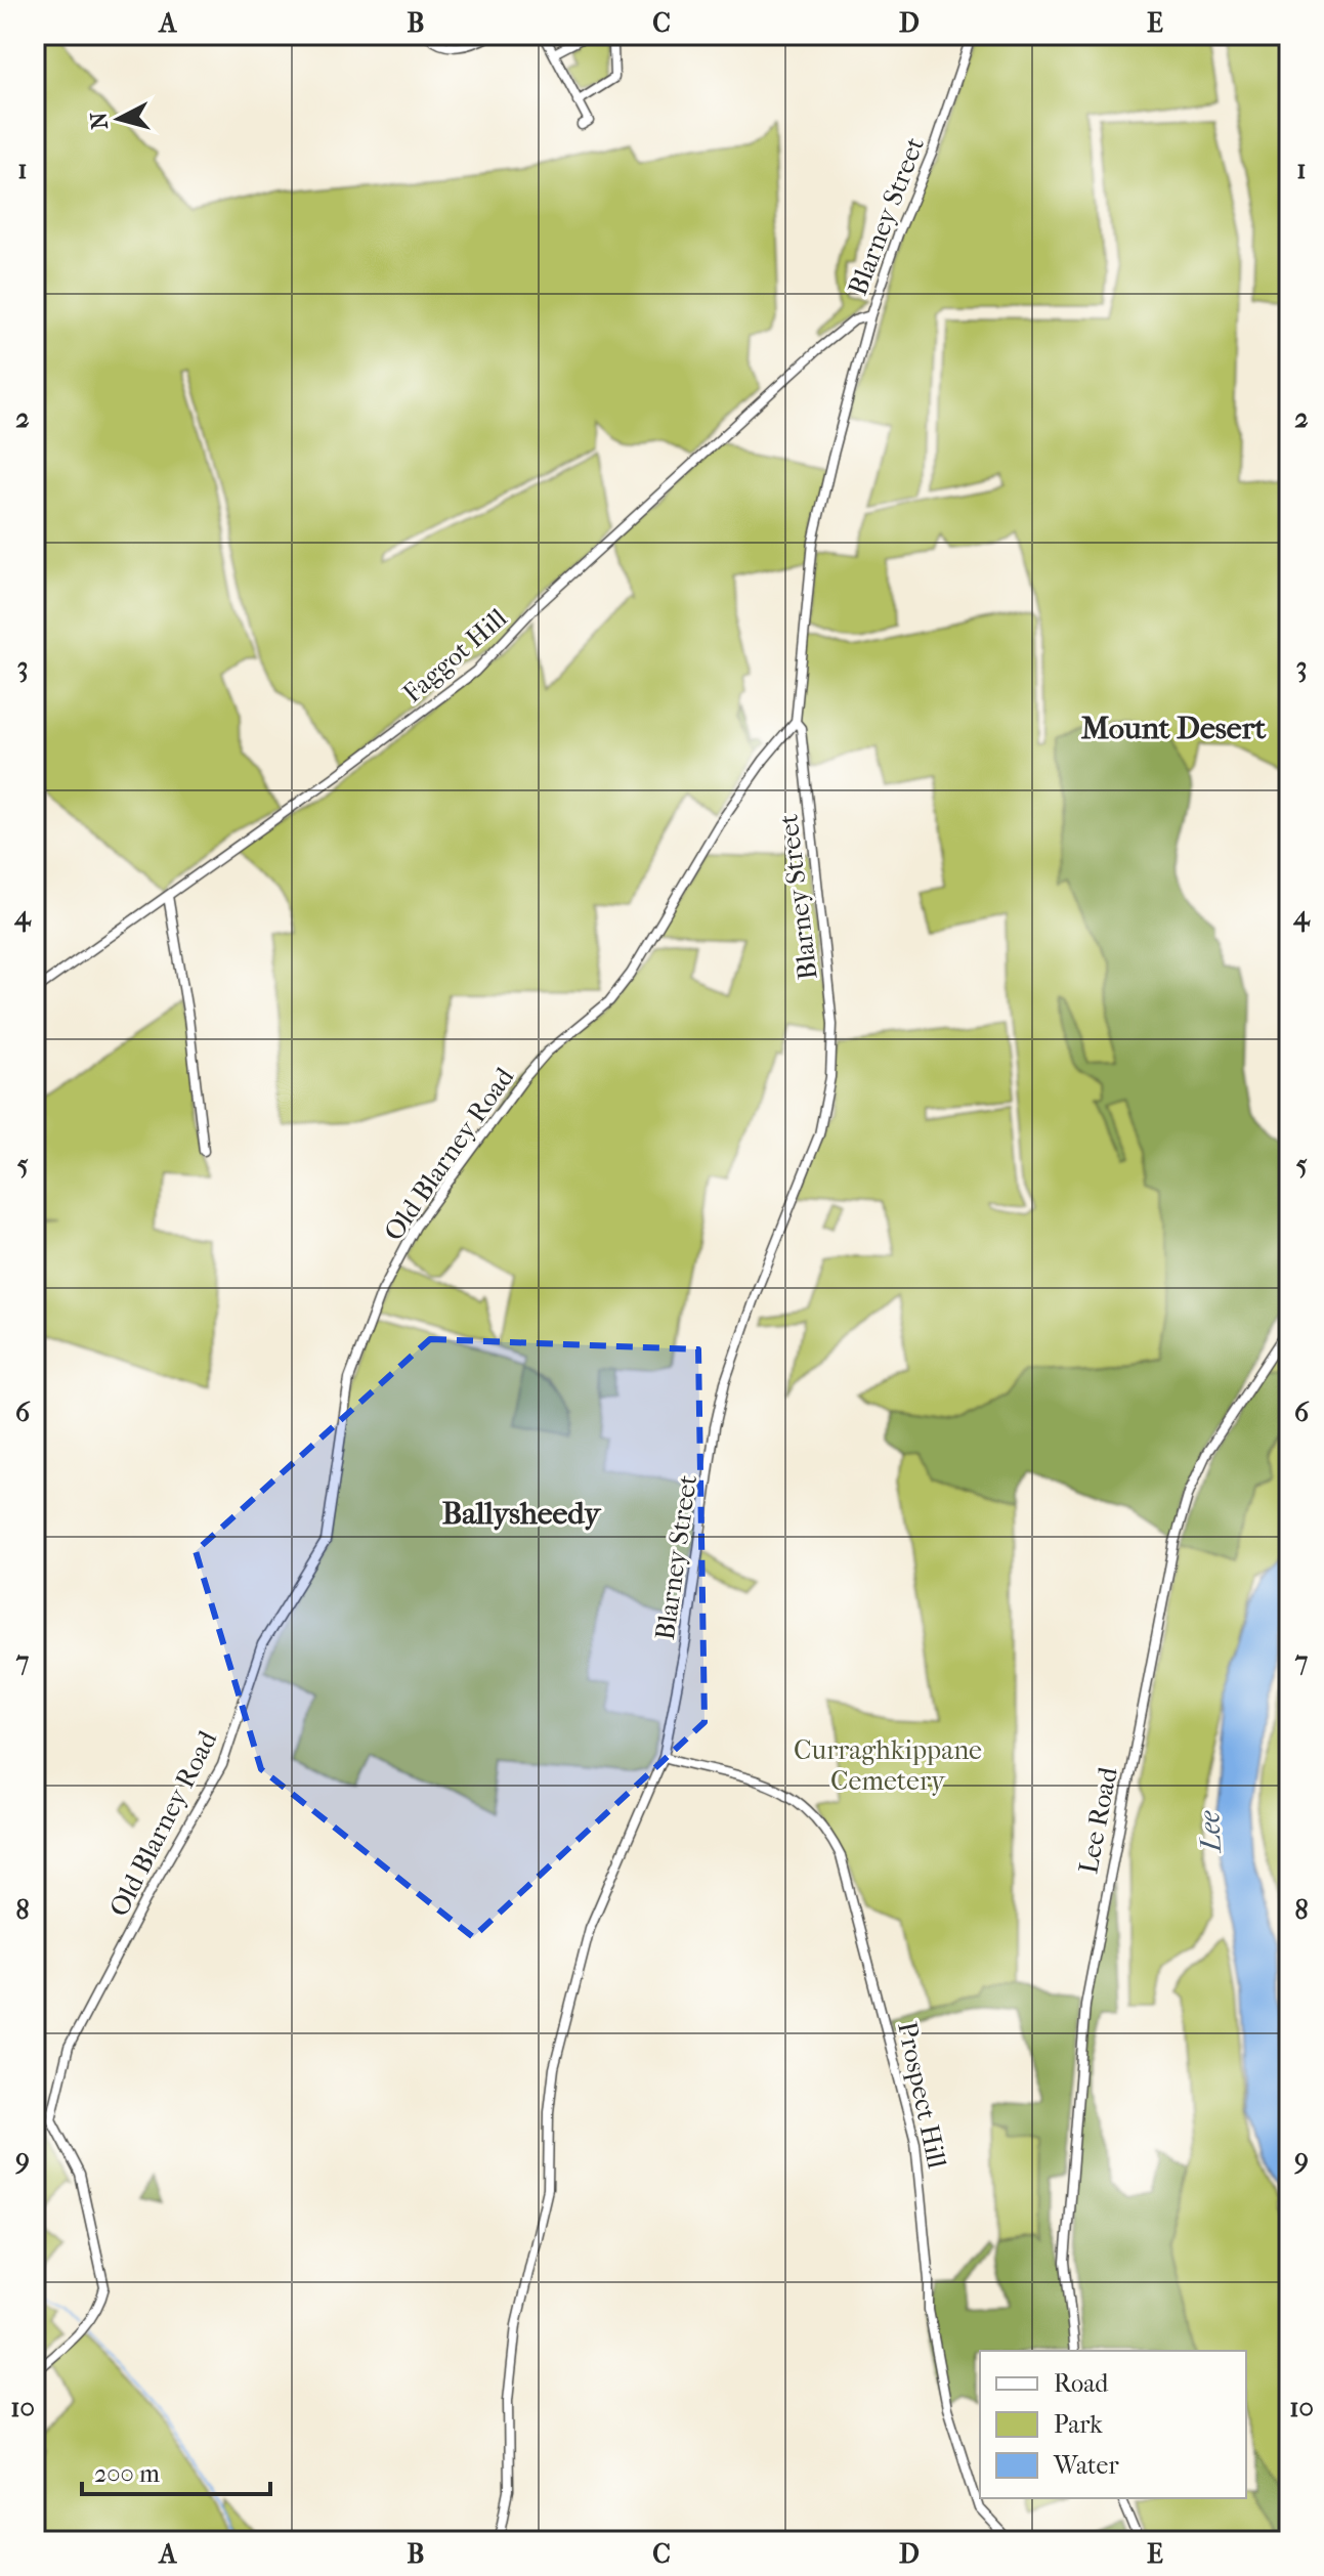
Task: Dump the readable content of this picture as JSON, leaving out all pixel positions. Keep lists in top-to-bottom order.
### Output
{
  "streets": {
    "street": [
      "Blarney Street",
      "Faggot Hill",
      "Old Blarney Road",
      "Lee Road",
      "Prospect Hill"
    ]
  },
  "crossings": [
    ["Blarney Street", "Faggot Hill"],
    ["Blarney Street", "Old Blarney Road"],
    ["Blarney Street", "Prospect Hill"]
  ],
  "districts": ["Mount Desert", "Ballysheedy"],
  "water": ["Lee"],
  "parks": ["Curraghkippane Cemetery"],
  "legend": ["Road", "Park", "Water"],
  "scale_bar": "200 m",
  "north": "left",
  "grid": {
    "columns": [
      "A",
      "B",
      "C",
      "D",
      "E"
    ],
    "rows": [
      "1",
      "2",
      "3",
      "4",
      "5",
      "6",
      "7",
      "8",
      "9",
      "10"
    ]
  }
}
